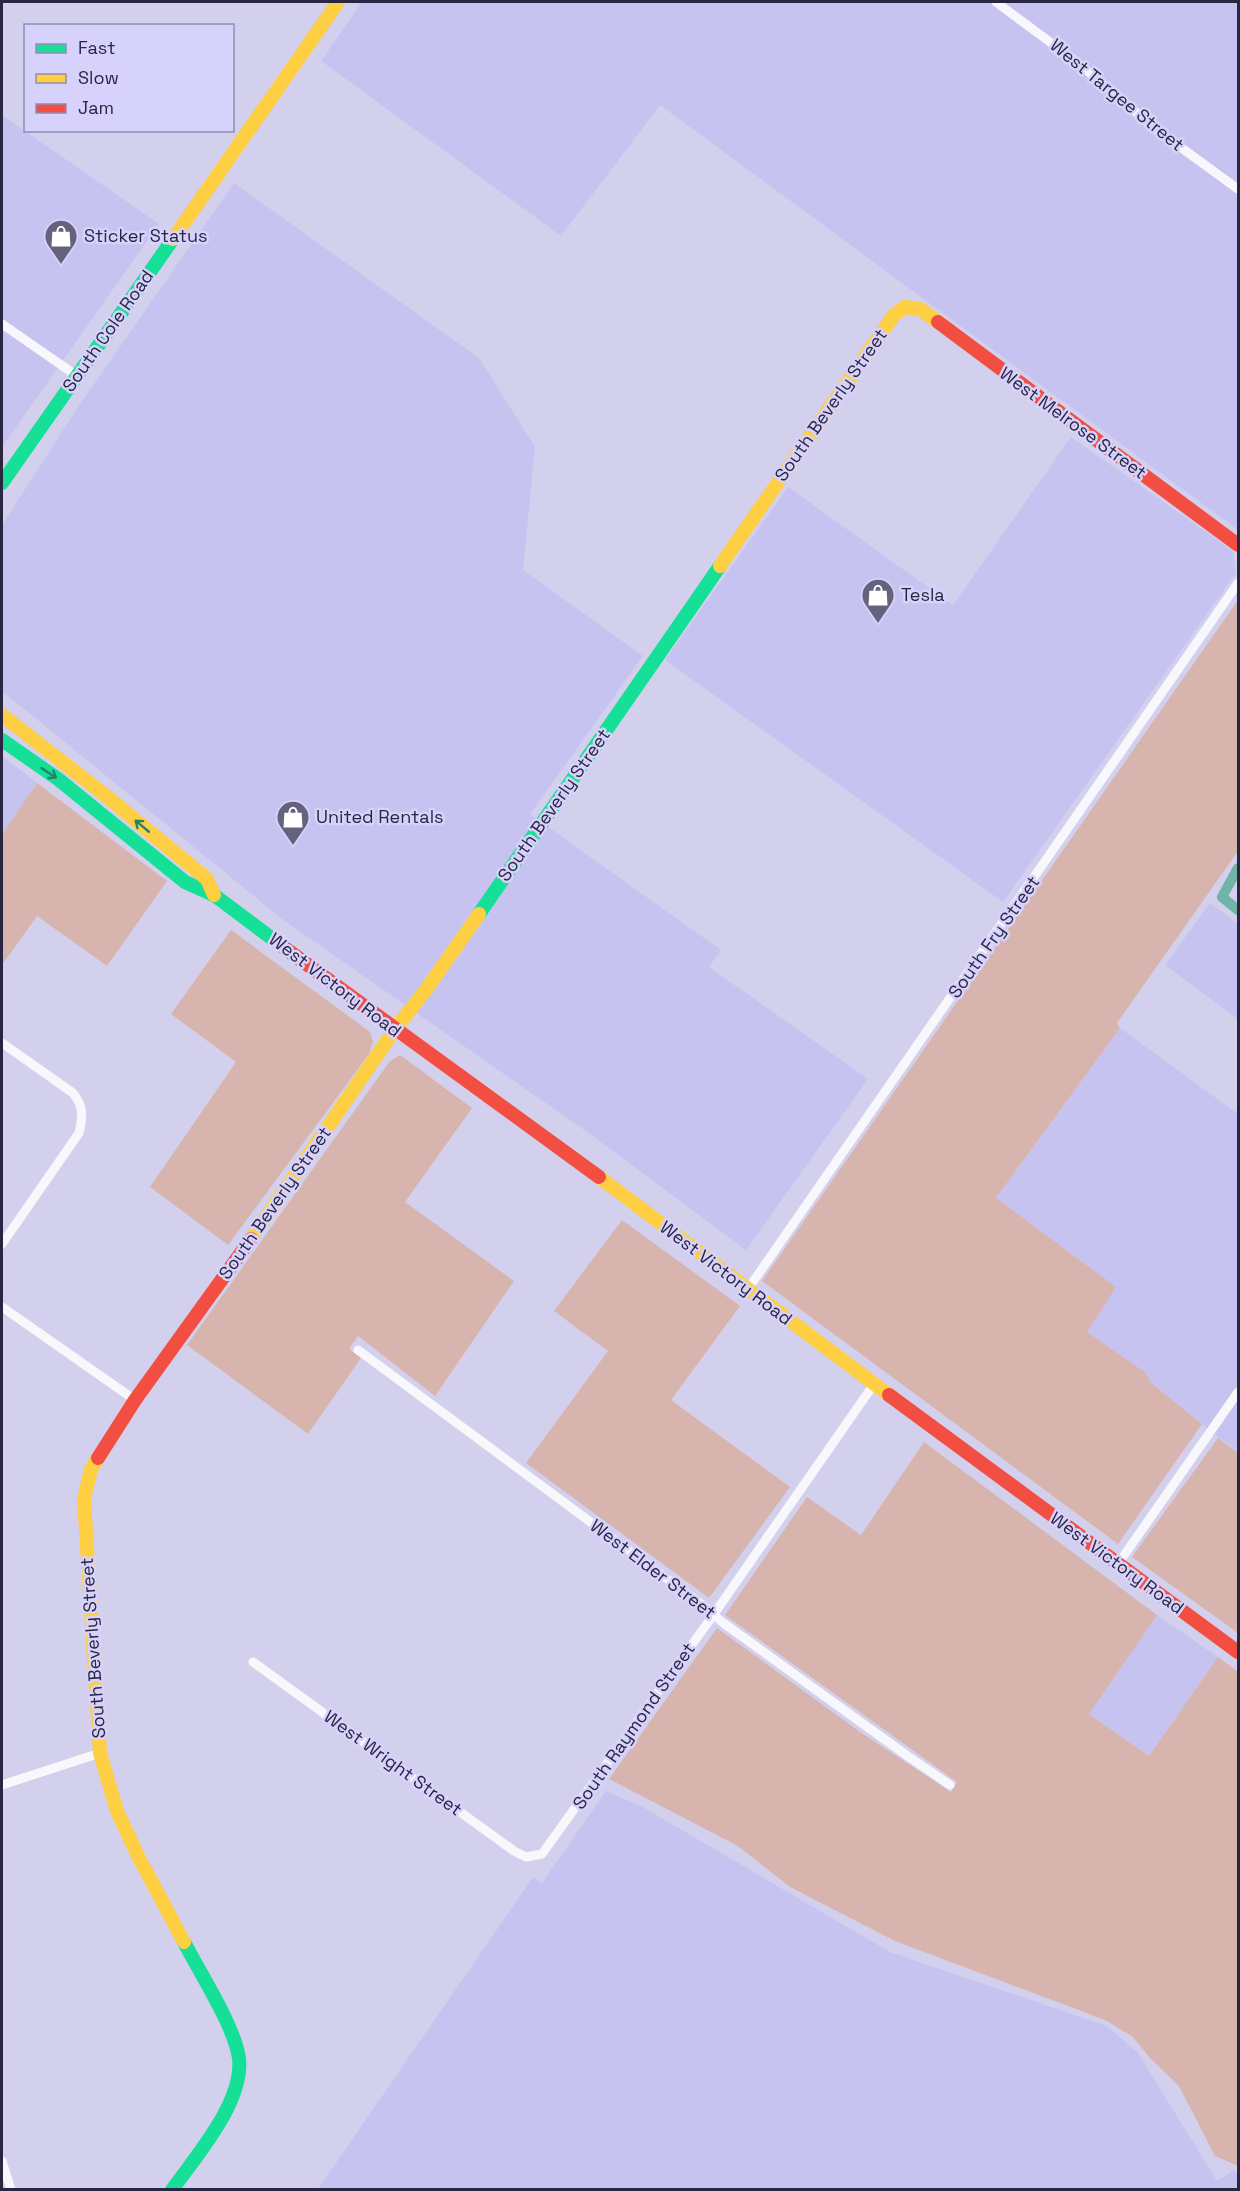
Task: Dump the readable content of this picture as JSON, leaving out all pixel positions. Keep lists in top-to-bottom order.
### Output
{
  "streets": {
    "street": [
      "West Targee Street",
      "South Cole Road",
      "South Beverly Street",
      "West Melrose Street",
      "South Fry Street",
      "West Victory Road",
      "West Elder Street",
      "South Raymond Street",
      "West Wright Street"
    ]
  },
  "crossings": [
    ["South Beverly Street", "West Melrose Street"],
    ["South Beverly Street", "West Victory Road"],
    ["South Fry Street", "West Victory Road"],
    ["West Victory Road", "South Raymond Street"],
    ["West Elder Street", "South Raymond Street"],
    ["South Raymond Street", "West Wright Street"]
  ],
  "places": {
    "shop": ["Sticker Status", "Tesla", "United Rentals"]
  },
  "legend": ["Fast", "Slow", "Jam"]
}
